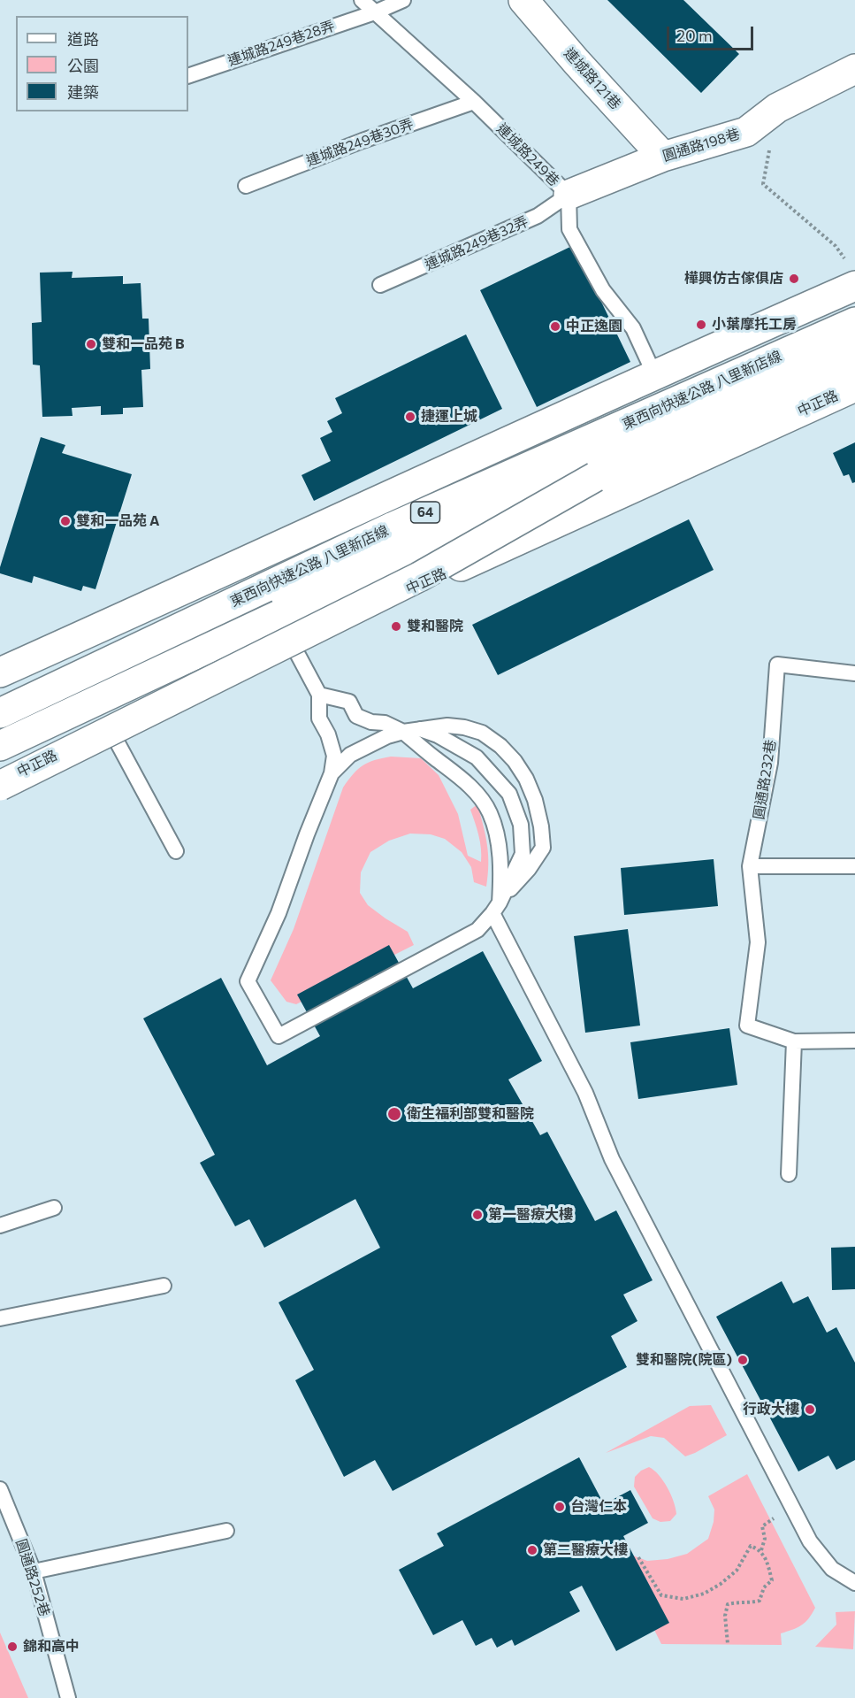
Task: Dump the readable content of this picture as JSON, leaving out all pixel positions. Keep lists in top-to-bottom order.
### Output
{
  "streets": {
    "main road": [
      "連城路121巷",
      "圓通路198巷",
      "東西向快速公路 八里新店線",
      "中正路",
      "64"
    ],
    "lane": [
      "連城路249巷28弄",
      "連城路249巷30弄",
      "連城路249巷",
      "連城路249巷32弄",
      "圓通路232巷",
      "圓通路252巷"
    ]
  },
  "crossings": [
    ["連城路249巷28弄", "連城路249巷"],
    ["連城路121巷", "圓通路198巷"],
    ["連城路249巷30弄", "連城路249巷"],
    ["圓通路198巷", "連城路249巷"],
    ["圓通路198巷", "連城路249巷32弄"],
    ["連城路249巷", "連城路249巷32弄"]
  ],
  "places": [
    "樺興仿古傢俱店",
    "小葉摩托工房",
    "中正逸園",
    "雙和一品苑 B",
    "捷運上城",
    "雙和一品苑 A",
    "雙和醫院",
    "衛生福利部雙和醫院",
    "第一醫療大樓",
    "雙和醫院(院區)",
    "行政大樓",
    "台灣仁本",
    "第二醫療大樓",
    "錦和高中"
  ],
  "legend": ["道路", "公園", "建築"],
  "scale_bar": "20 m"
}
